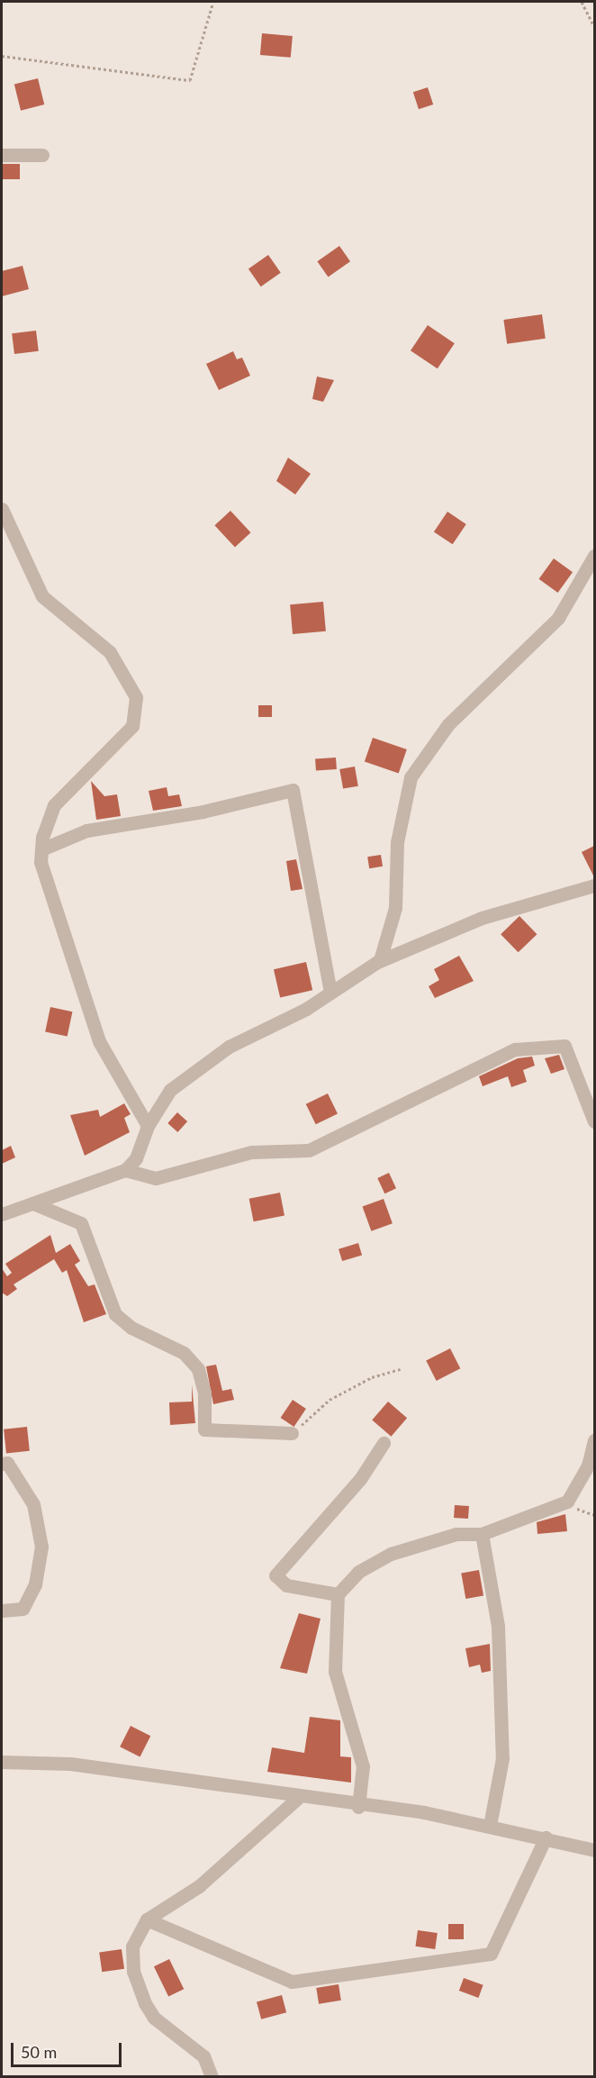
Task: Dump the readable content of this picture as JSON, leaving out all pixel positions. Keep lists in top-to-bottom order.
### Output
{
  "scale_bar": "50 m"
}
